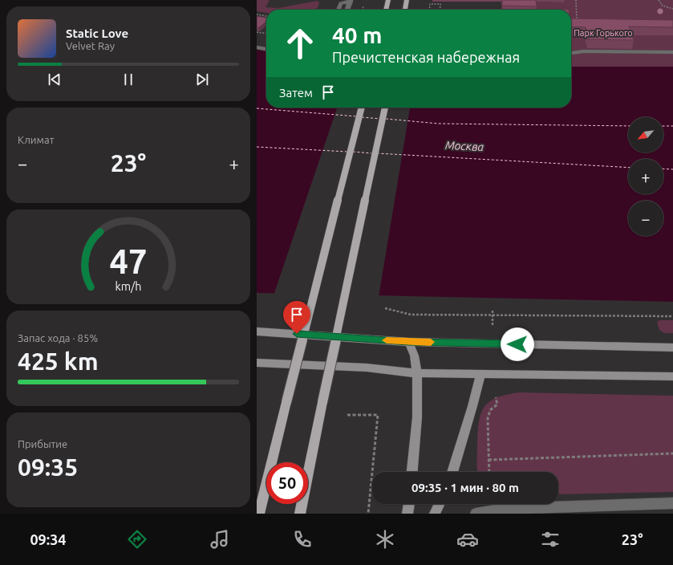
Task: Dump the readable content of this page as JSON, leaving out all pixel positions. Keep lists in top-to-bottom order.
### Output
{
  "water": ["Москва"],
  "parks": ["Парк Горького"],
  "north": "bottom left",
  "page": {
    "turn": ["40 m", "Пречистенская набережная"],
    "song": ["Static Love", "Velvet Ray"],
    "then": "Затем",
    "tile": [
      "Климат",
      ["Запас хода · 85%", "425 km"],
      ["Прибытие", "09:35"]
    ],
    "map_buttons": ["+", "−"],
    "heat": ["−", "23°", "+"],
    "limit": "50",
    "trip": "09:35 · 1 мин · 80 m",
    "tabs": ["09:34", "23°"],
    "gauge": ["47", "km/h"]
  }
}
